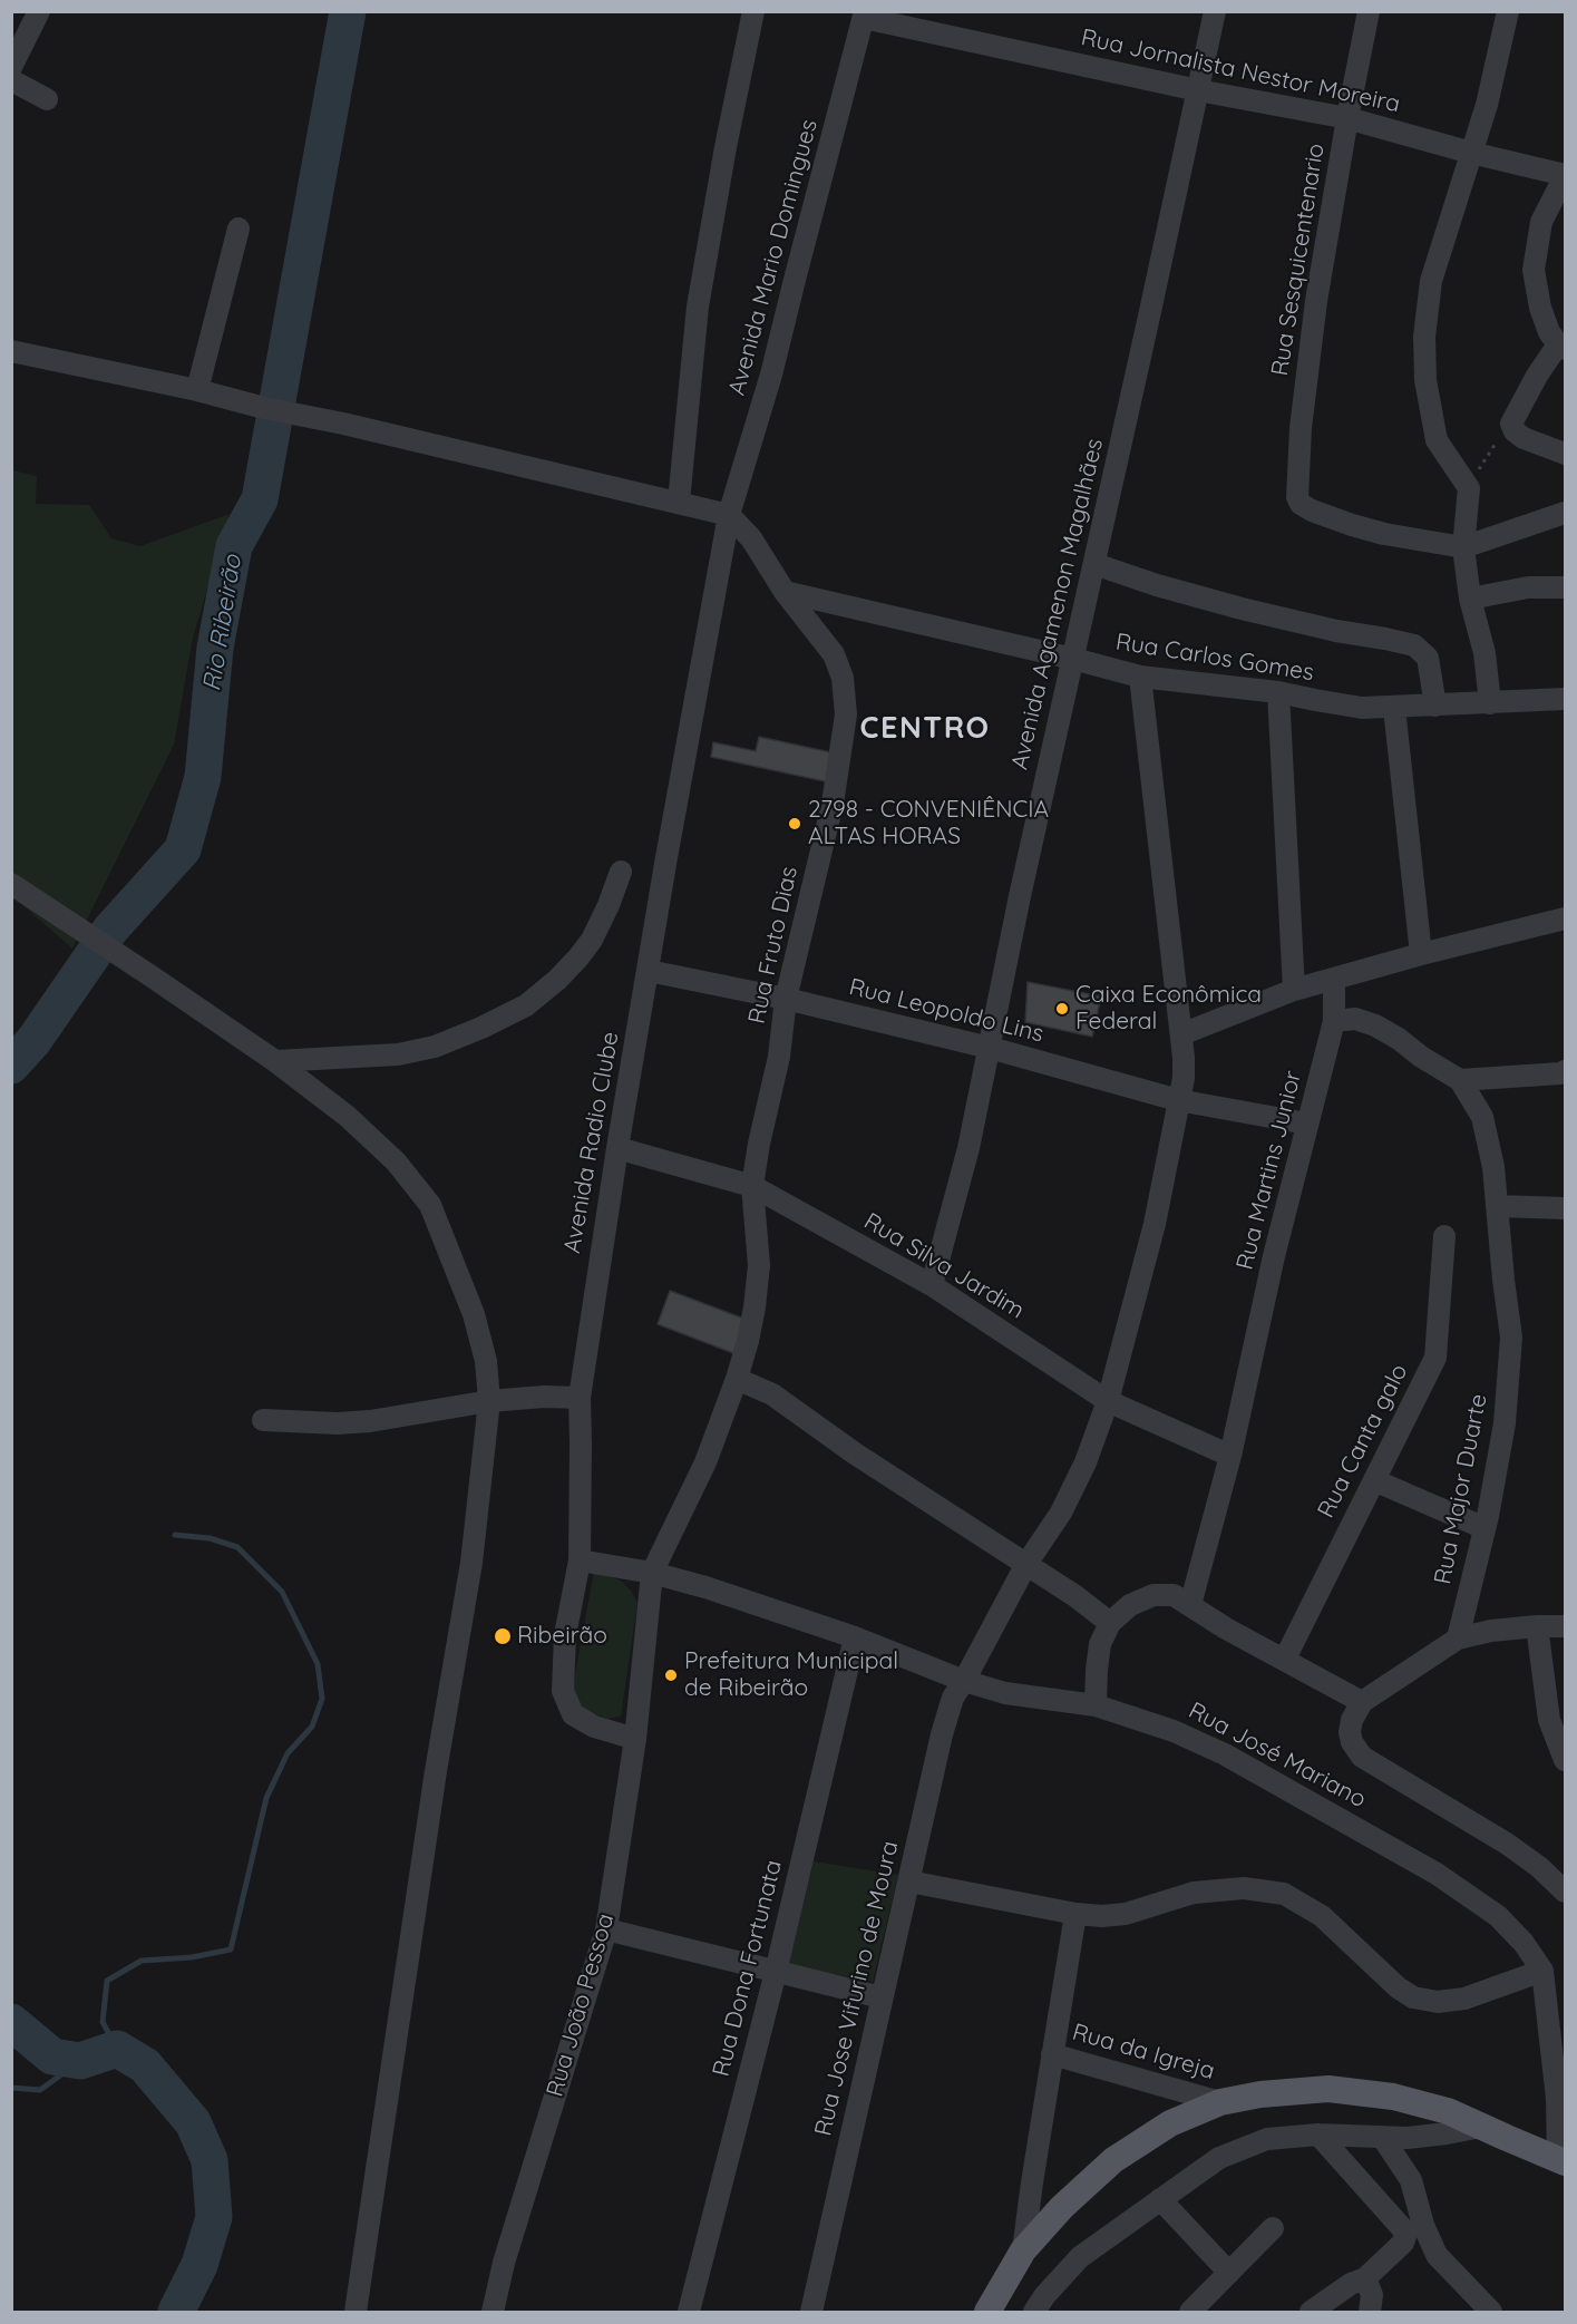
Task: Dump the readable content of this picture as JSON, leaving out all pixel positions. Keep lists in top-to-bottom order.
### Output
{
  "streets": {
    "street": [
      "Rua Jornalista Nestor Moreira",
      "Avenida Mario Domingues",
      "Rua Sesquicentenario",
      "Avenida Agamenon Magalhães",
      "Rua Carlos Gomes",
      "Rua Fruto Dias",
      "Rua Leopoldo Lins",
      "Avenida Radio Clube",
      "Rua Martins Junior",
      "Rua Silva Jardim",
      "Rua Canta galo",
      "Rua Major Duarte",
      "Rua José Mariano",
      "Rua Dona Fortunata",
      "Rua Jose Vifurino de Moura",
      "Rua João Pessoa",
      "Rua da Igreja"
    ]
  },
  "crossings": [
    ["Rua Jornalista Nestor Moreira", "Avenida Mario Domingues"],
    ["Rua Jornalista Nestor Moreira", "Rua Sesquicentenario"],
    ["Rua Jornalista Nestor Moreira", "Avenida Agamenon Magalhães"],
    ["Avenida Mario Domingues", "Rua Fruto Dias"],
    ["Avenida Mario Domingues", "Avenida Radio Clube"],
    ["Avenida Agamenon Magalhães", "Rua Carlos Gomes"],
    ["Avenida Agamenon Magalhães", "Rua Leopoldo Lins"],
    ["Avenida Agamenon Magalhães", "Rua Silva Jardim"],
    ["Rua Carlos Gomes", "Rua Fruto Dias"],
    ["Rua Carlos Gomes", "Rua Jose Vifurino de Moura"],
    ["Rua Fruto Dias", "Rua Leopoldo Lins"],
    ["Rua Fruto Dias", "Avenida Radio Clube"],
    ["Rua Fruto Dias", "Rua Silva Jardim"],
    ["Rua Fruto Dias", "Rua José Mariano"],
    ["Rua Fruto Dias", "Rua João Pessoa"],
    ["Rua Leopoldo Lins", "Avenida Radio Clube"],
    ["Rua Leopoldo Lins", "Rua Martins Junior"],
    ["Rua Leopoldo Lins", "Rua Jose Vifurino de Moura"],
    ["Avenida Radio Clube", "Rua Silva Jardim"],
    ["Avenida Radio Clube", "Rua José Mariano"],
    ["Avenida Radio Clube", "Rua João Pessoa"],
    ["Rua Martins Junior", "Rua Silva Jardim"],
    ["Rua Martins Junior", "Rua Major Duarte"],
    ["Rua Silva Jardim", "Rua Jose Vifurino de Moura"],
    ["Rua José Mariano", "Rua Dona Fortunata"],
    ["Rua José Mariano", "Rua Jose Vifurino de Moura"],
    ["Rua José Mariano", "Rua João Pessoa"]
  ],
  "districts": ["CENTRO"],
  "water": ["Rio Ribeirão"],
  "places": [
    "2798 - CONVENIÊNCIA ALTAS HORAS",
    "Caixa Econômica Federal",
    "Ribeirão",
    "Prefeitura Municipal de Ribeirão"
  ]
}
